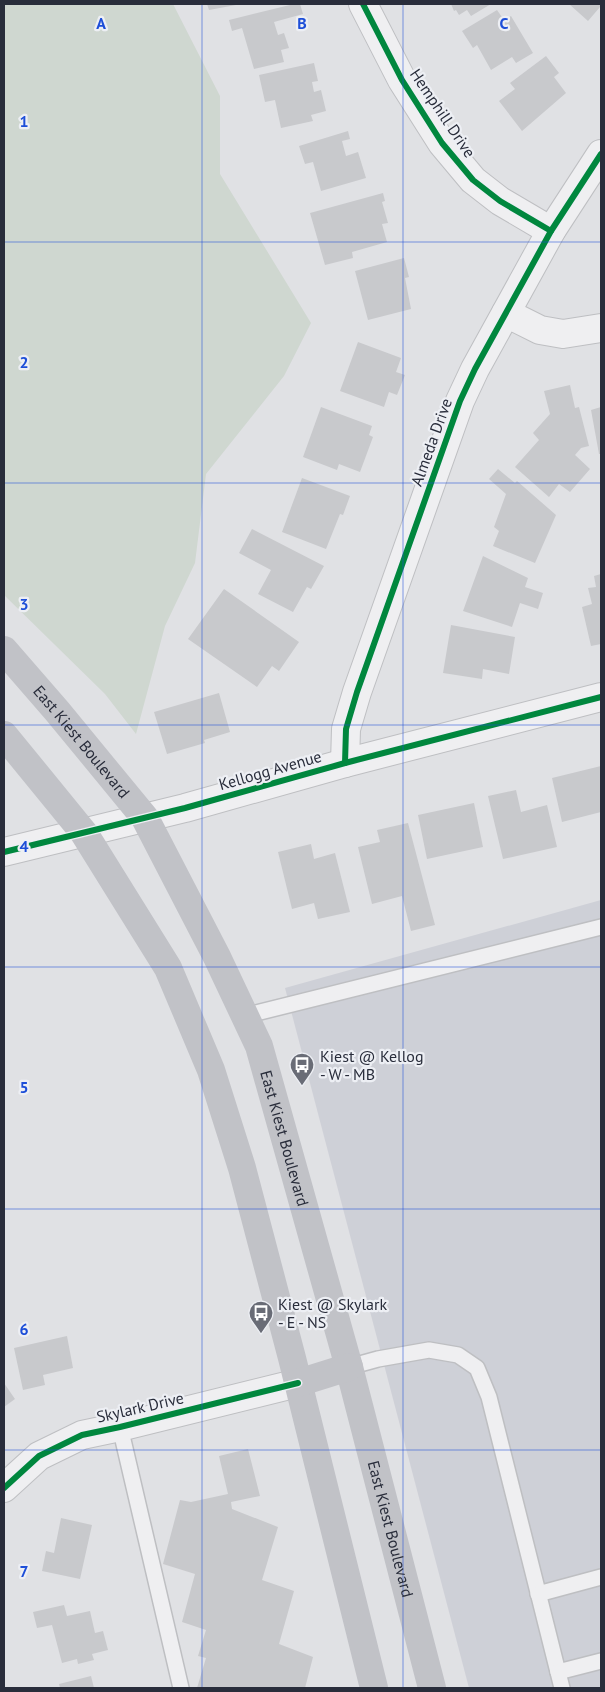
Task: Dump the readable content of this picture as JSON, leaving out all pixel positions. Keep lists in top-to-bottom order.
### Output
{
  "streets": {
    "main road": ["East Kiest Boulevard", "Skylark Drive"],
    "street": ["Hemphill Drive", "Almeda Drive", "Kellogg Avenue"]
  },
  "crossings": [
    ["Hemphill Drive", "Almeda Drive"],
    ["Almeda Drive", "Kellogg Avenue"],
    ["East Kiest Boulevard", "Kellogg Avenue"],
    ["East Kiest Boulevard", "Skylark Drive"]
  ],
  "places": {
    "bus stop": ["Kiest @ Kellog - W - MB", "Kiest @ Skylark - E - NS"]
  },
  "grid": {
    "columns": ["A", "B", "C"],
    "rows": [
      "1",
      "2",
      "3",
      "4",
      "5",
      "6",
      "7"
    ]
  }
}
